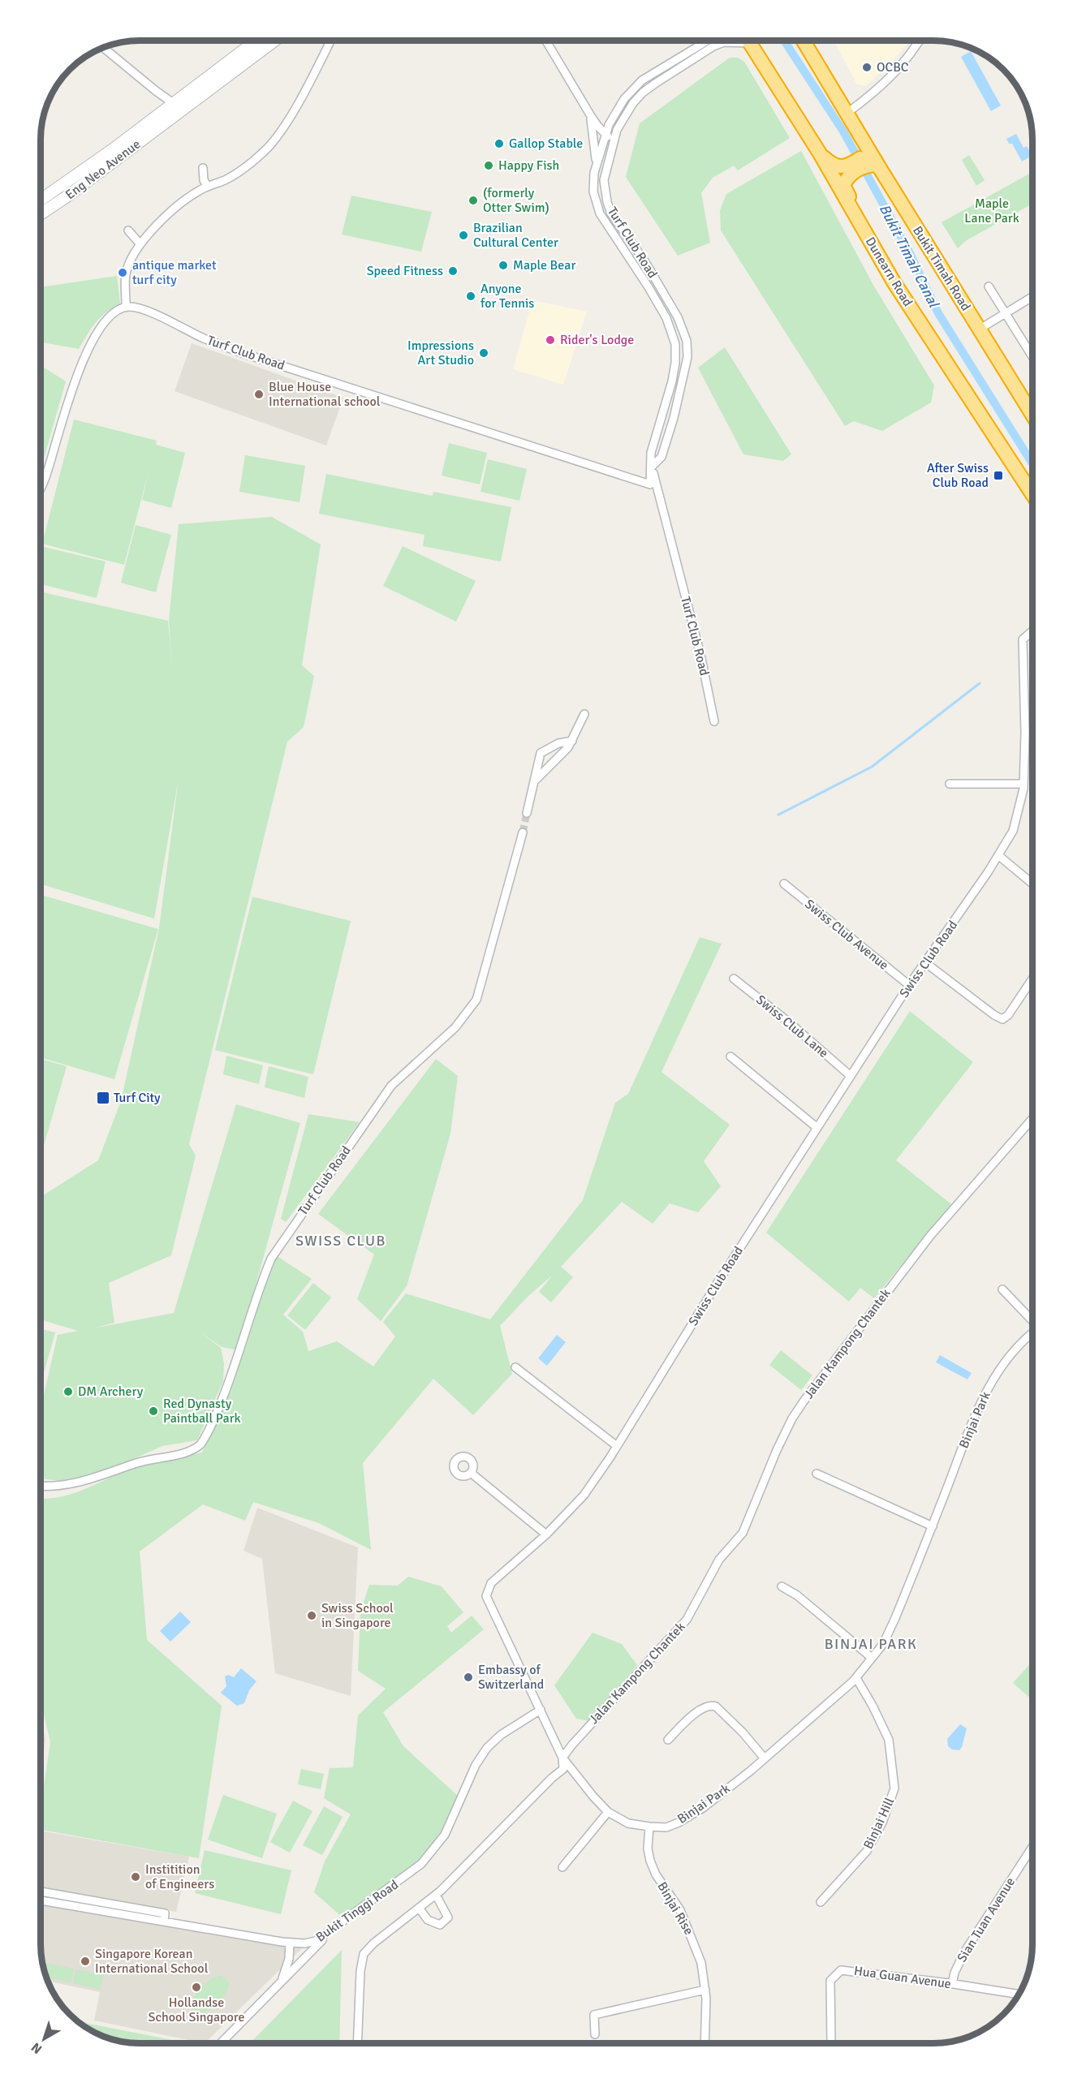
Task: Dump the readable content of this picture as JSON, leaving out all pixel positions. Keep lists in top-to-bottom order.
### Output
{
  "streets": {
    "highway": ["Bukit Timah Road", "Dunearn Road"],
    "main road": ["Eng Neo Avenue"],
    "street": [
      "Turf Club Road",
      "Swiss Club Avenue",
      "Swiss Club Road",
      "Swiss Club Lane",
      "Jalan Kampong Chantek",
      "Binjai Park",
      "Binjai Hill",
      "Binjai Rise",
      "Bukit Tinggi Road",
      "Sian Tuan Avenue",
      "Hua Guan Avenue"
    ]
  },
  "crossings": [
    ["Swiss Club Avenue", "Swiss Club Road"],
    ["Swiss Club Road", "Swiss Club Lane"],
    ["Swiss Club Road", "Binjai Park"],
    ["Jalan Kampong Chantek", "Binjai Park"],
    ["Binjai Park", "Binjai Hill"],
    ["Binjai Park", "Binjai Rise"],
    ["Binjai Park", "Bukit Tinggi Road"],
    ["Sian Tuan Avenue", "Hua Guan Avenue"]
  ],
  "districts": ["SWISS CLUB", "BINJAI PARK"],
  "water": ["Bukit Timah Canal"],
  "parks": ["Maple Lane Park"],
  "places": {
    "other": [
      "OCBC",
      "Gallop Stable",
      "Happy Fish",
      "(formerly Otter Swim)",
      "Brazilian Cultural Center",
      "Maple Bear",
      "Speed Fitness",
      "antique market turf city",
      "Anyone for Tennis",
      "Rider's Lodge",
      "Impressions Art Studio",
      "Blue House International school",
      "DM Archery",
      "Red Dynasty Paintball Park",
      "Swiss School in Singapore",
      "Embassy of Switzerland",
      "Institition of Engineers",
      "Singapore Korean International School",
      "Hollandse School Singapore"
    ],
    "transit": ["After Swiss Club Road", "Turf City"]
  },
  "north": "bottom left"
}
